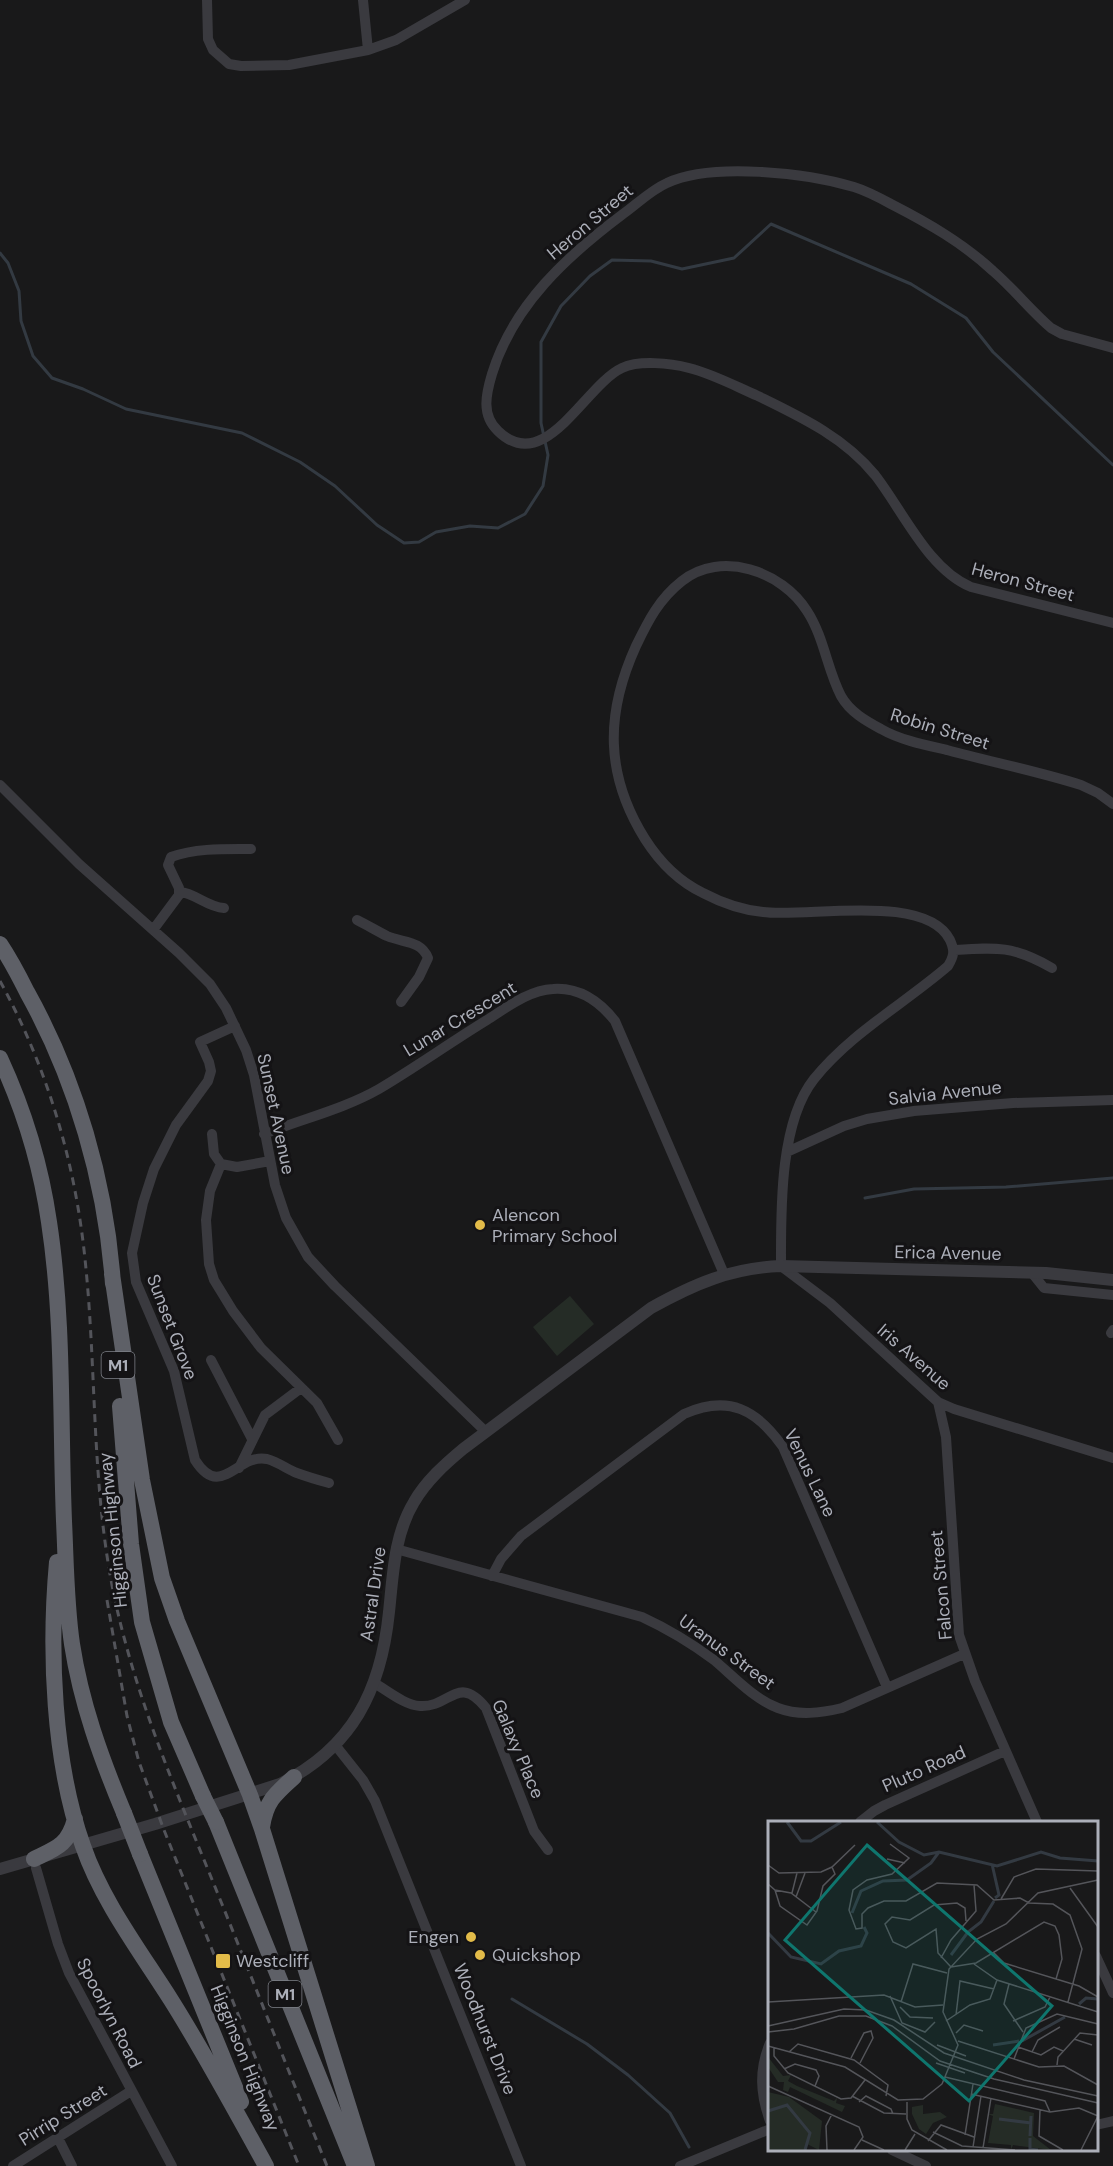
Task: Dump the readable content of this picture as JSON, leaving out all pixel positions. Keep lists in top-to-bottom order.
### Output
{
  "streets": {
    "highway": ["M1", "Higginson Highway"],
    "street": [
      "Heron Street",
      "Robin Street",
      "Lunar Crescent",
      "Salvia Avenue",
      "Sunset Avenue",
      "Erica Avenue",
      "Sunset Grove",
      "Iris Avenue",
      "Venus Lane",
      "Falcon Street",
      "Astral Drive",
      "Uranus Street",
      "Galaxy Place",
      "Pluto Road",
      "Spoorlyn Road",
      "Woodhurst Drive",
      "Pirrip Street"
    ]
  },
  "crossings": [
    ["Lunar Crescent", "Sunset Avenue"],
    ["Lunar Crescent", "Astral Drive"],
    ["Sunset Avenue", "Sunset Grove"],
    ["Sunset Avenue", "Astral Drive"],
    ["Erica Avenue", "Iris Avenue"],
    ["Erica Avenue", "Astral Drive"],
    ["Iris Avenue", "Falcon Street"],
    ["Iris Avenue", "Astral Drive"],
    ["Venus Lane", "Uranus Street"],
    ["Falcon Street", "Uranus Street"],
    ["Falcon Street", "Pluto Road"],
    ["Astral Drive", "Uranus Street"],
    ["Astral Drive", "Galaxy Place"],
    ["Astral Drive", "Spoorlyn Road"],
    ["Astral Drive", "Woodhurst Drive"],
    ["Spoorlyn Road", "Pirrip Street"]
  ],
  "places": {
    "other": ["Alencon Primary School", "Engen", "Quickshop"],
    "transit": ["Westcliff"]
  }
}
